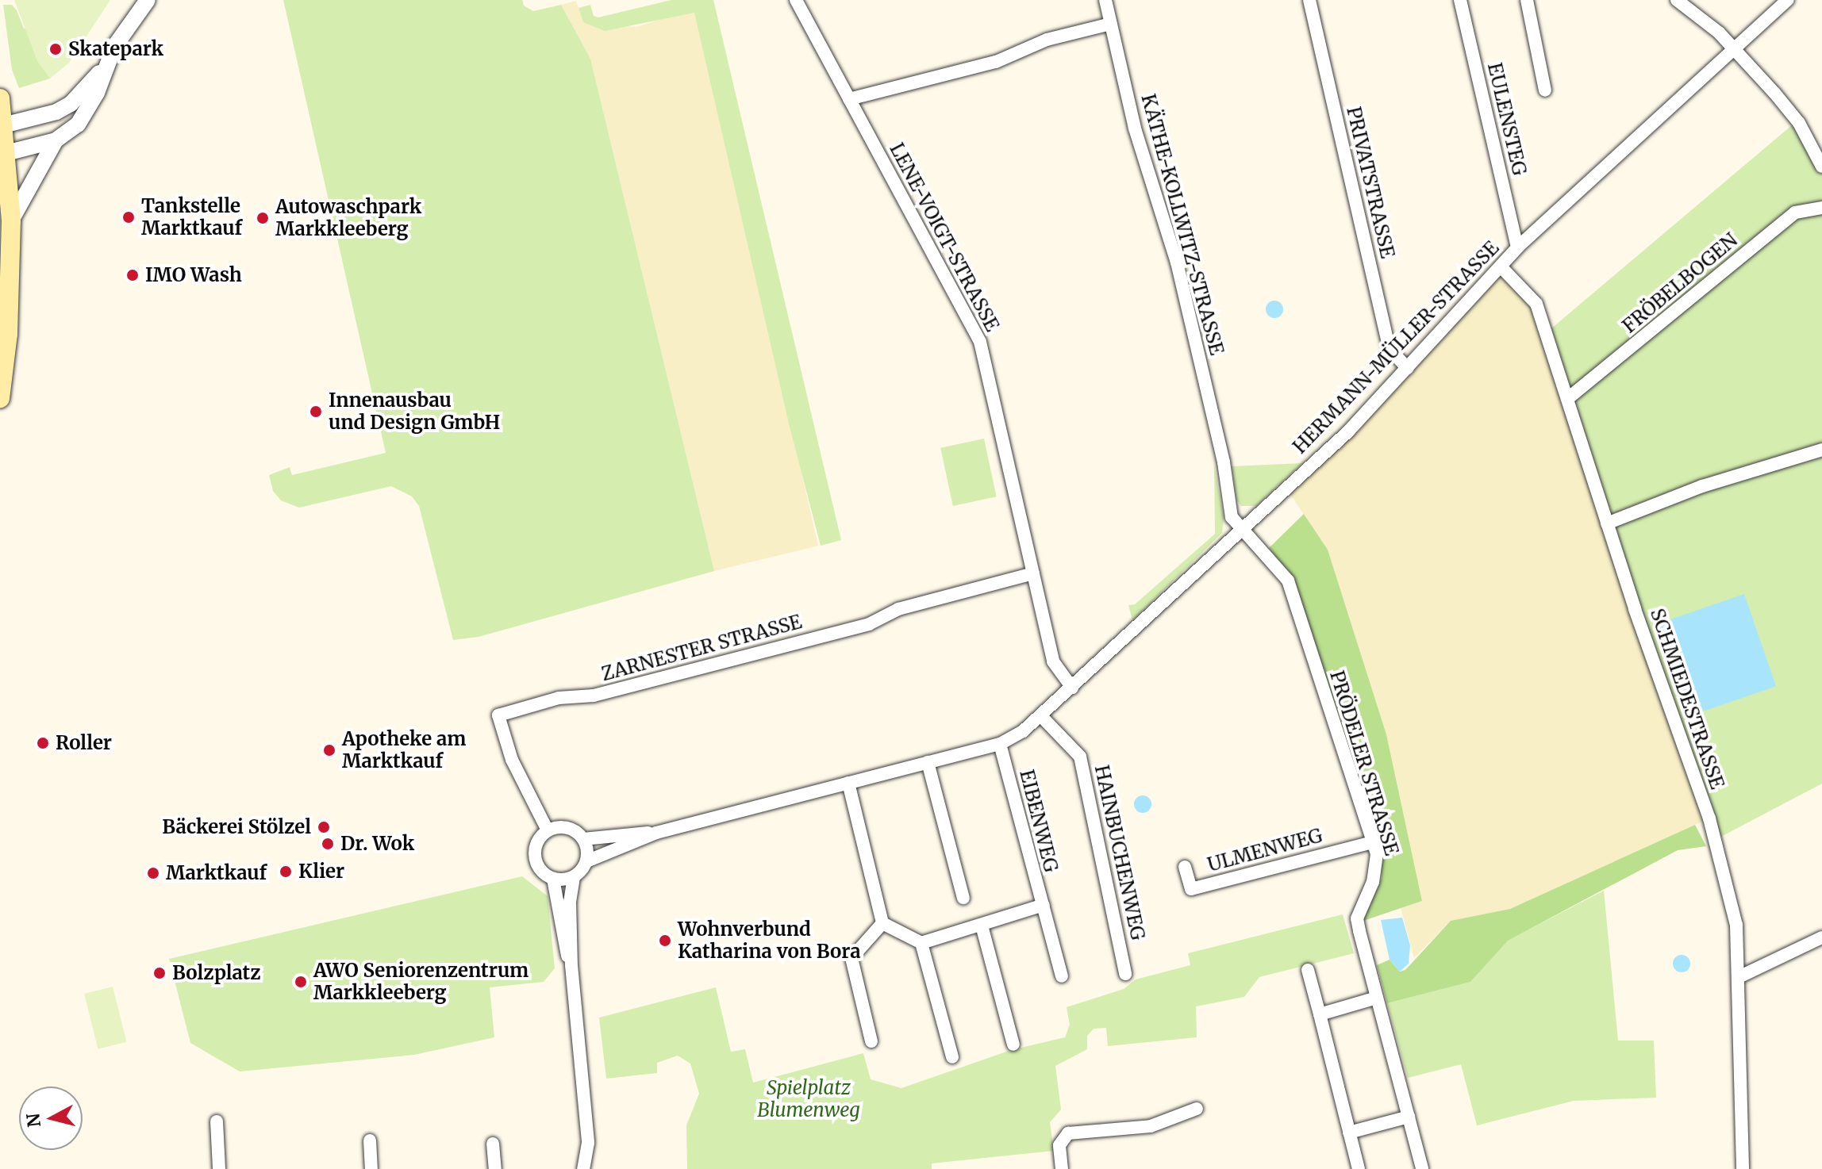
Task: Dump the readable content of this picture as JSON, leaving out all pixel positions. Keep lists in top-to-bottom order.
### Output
{
  "streets": {
    "street": [
      "EULENSTEG",
      "PRIVATSTRASSE",
      "KÄTHE-KOLLWITZ-STRASSE",
      "LENE-VOIGT-STRASSE",
      "FRÖBELBOGEN",
      "HERMANN-MÜLLER-STRASSE",
      "ZARNESTER STRASSE",
      "SCHMIEDESTRASSE",
      "PRÖDELER STRASSE",
      "EIBENWEG",
      "ULMENWEG",
      "HAINBUCHENWEG"
    ]
  },
  "crossings": [
    ["EULENSTEG", "HERMANN-MÜLLER-STRASSE"],
    ["PRIVATSTRASSE", "HERMANN-MÜLLER-STRASSE"],
    ["KÄTHE-KOLLWITZ-STRASSE", "HERMANN-MÜLLER-STRASSE"],
    ["KÄTHE-KOLLWITZ-STRASSE", "PRÖDELER STRASSE"],
    ["LENE-VOIGT-STRASSE", "HERMANN-MÜLLER-STRASSE"],
    ["LENE-VOIGT-STRASSE", "ZARNESTER STRASSE"],
    ["FRÖBELBOGEN", "SCHMIEDESTRASSE"],
    ["HERMANN-MÜLLER-STRASSE", "ZARNESTER STRASSE"],
    ["HERMANN-MÜLLER-STRASSE", "SCHMIEDESTRASSE"],
    ["HERMANN-MÜLLER-STRASSE", "PRÖDELER STRASSE"],
    ["HERMANN-MÜLLER-STRASSE", "EIBENWEG"],
    ["HERMANN-MÜLLER-STRASSE", "HAINBUCHENWEG"],
    ["PRÖDELER STRASSE", "ULMENWEG"]
  ],
  "parks": ["Spielplatz Blumenweg"],
  "places": [
    "Skatepark",
    "Tankstelle Marktkauf",
    "Autowaschpark Markkleeberg",
    "IMO Wash",
    "Innenausbau und Design GmbH",
    "Roller",
    "Apotheke am Marktkauf",
    "Bäckerei Stölzel",
    "Dr. Wok",
    "Klier",
    "Marktkauf",
    "Wohnverbund Katharina von Bora",
    "Bolzplatz",
    "AWO Seniorenzentrum Markkleeberg"
  ],
  "north": "left"
}
